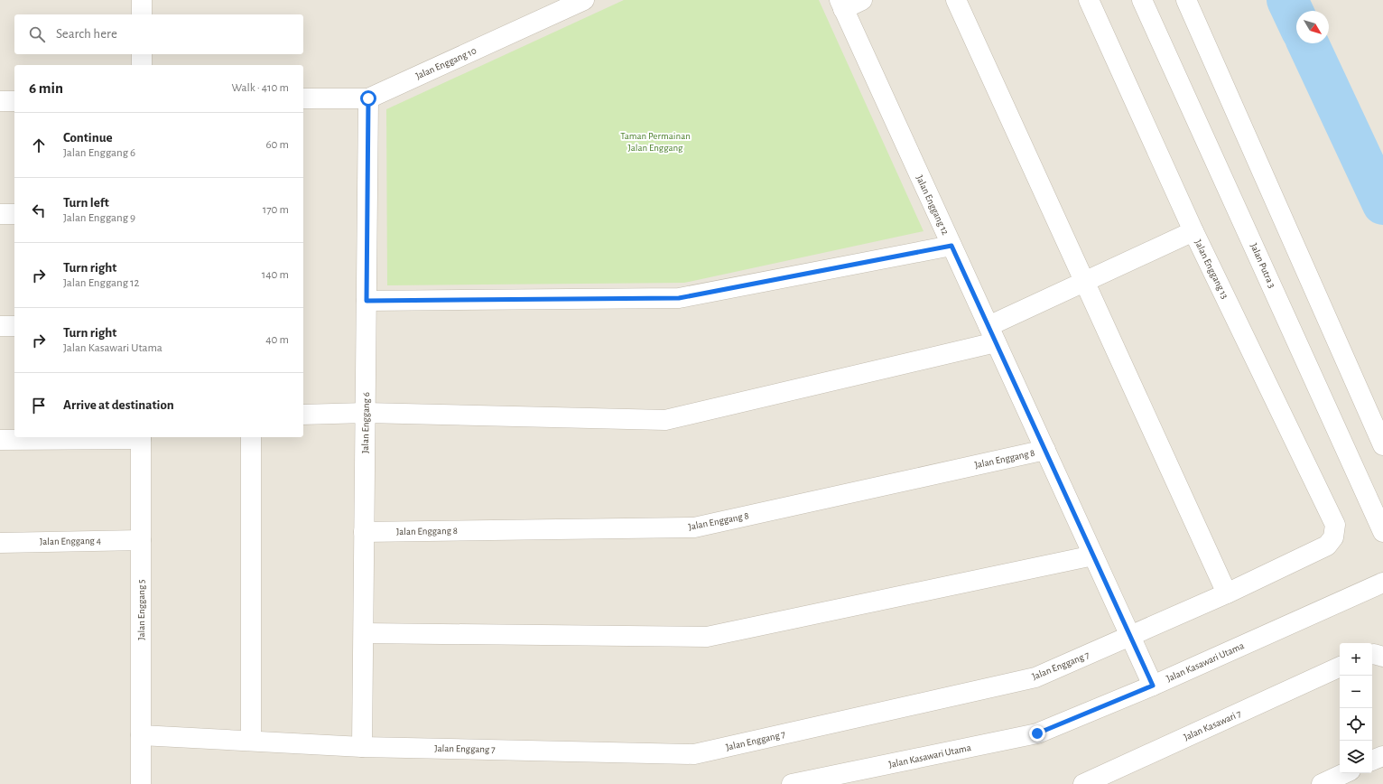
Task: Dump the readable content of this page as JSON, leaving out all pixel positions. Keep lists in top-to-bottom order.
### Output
{
  "streets": {
    "street": [
      "Jalan Enggang 10",
      "Jalan Enggang 12",
      "Jalan Putra 3",
      "Jalan Enggang 13",
      "Jalan Enggang 6",
      "Jalan Enggang 8",
      "Jalan Enggang 4",
      "Jalan Enggang 5",
      "Jalan Kasawari Utama",
      "Jalan Enggang 7",
      "Jalan Kasawari 7"
    ]
  },
  "crossings": [
    ["Jalan Enggang 10", "Jalan Enggang 6"],
    ["Jalan Enggang 12", "Jalan Enggang 8"],
    ["Jalan Enggang 12", "Jalan Kasawari Utama"],
    ["Jalan Enggang 12", "Jalan Enggang 7"],
    ["Jalan Enggang 13", "Jalan Enggang 7"],
    ["Jalan Enggang 6", "Jalan Enggang 8"],
    ["Jalan Enggang 6", "Jalan Enggang 7"],
    ["Jalan Enggang 4", "Jalan Enggang 5"],
    ["Jalan Enggang 5", "Jalan Enggang 7"]
  ],
  "parks": ["Taman Permainan Jalan Enggang"],
  "north": "bottom right",
  "page": {
    "search": "Search here",
    "heading": ["6 min", "Walk · 410 m"],
    "list": [
      ["Continue", "Jalan Enggang 6", "60 m"],
      ["Turn left", "Jalan Enggang 9", "170 m"],
      ["Turn right", "Jalan Enggang 12", "140 m"],
      ["Turn right", "Jalan Kasawari Utama", "40 m"],
      "Arrive at destination"
    ],
    "map_buttons": ["+", "−"]
  }
}
